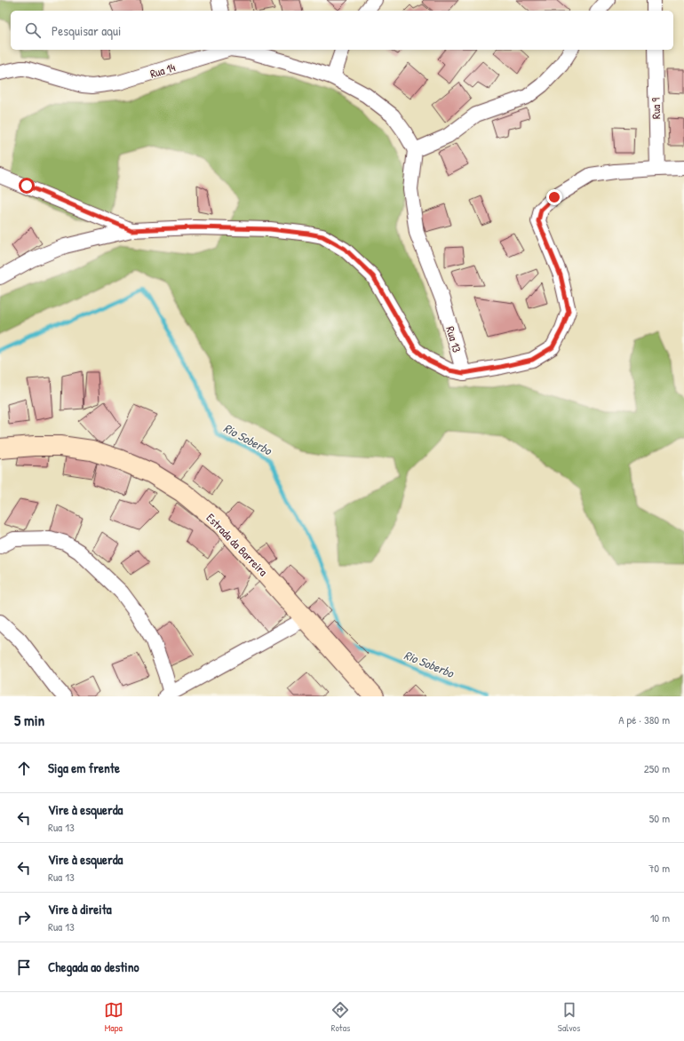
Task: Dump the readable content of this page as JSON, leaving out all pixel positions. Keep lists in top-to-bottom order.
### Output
{
  "streets": {
    "main road": ["Estrada da Barreira"],
    "street": ["Rua 14", "Rua 9", "Rua 13"]
  },
  "water": ["Rio Soberbo"],
  "page": {
    "search": "Pesquisar aqui",
    "heading": ["5 min", "A pé · 380 m"],
    "list": [
      ["Siga em frente", "250 m"],
      ["Vire à esquerda", "Rua 13", "50 m"],
      ["Vire à esquerda", "Rua 13", "70 m"],
      ["Vire à direita", "Rua 13", "10 m"],
      "Chegada ao destino"
    ],
    "nav": ["Mapa", "Rotas", "Salvos"]
  }
}
